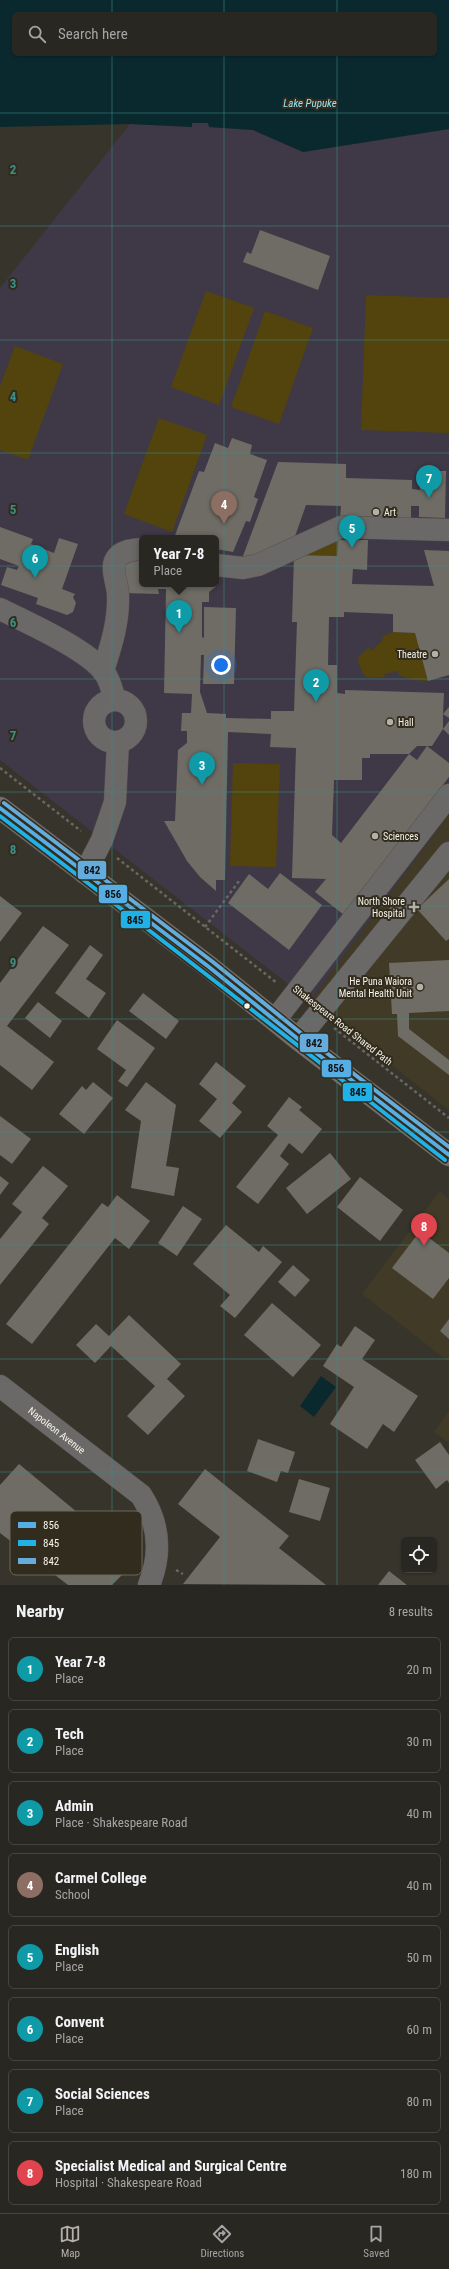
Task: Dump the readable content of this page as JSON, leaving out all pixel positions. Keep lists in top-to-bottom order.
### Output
{
  "streets": {
    "street": ["Napoleon Avenue"],
    "path": ["Shakespeare Road Shared Path"]
  },
  "water": ["Lake Pupuke"],
  "places": {
    "other": [
      "Art",
      "Theatre",
      "Hall",
      "Sciences",
      "He Puna Waiora Mental Health Unit"
    ],
    "health": ["North Shore Hospital"]
  },
  "lines": ["transit line 842", "transit line 856", "transit line 845"],
  "legend": ["856", "845", "842"],
  "page": {
    "search": "Search here",
    "pins": [
      "7",
      "4",
      "5",
      "6",
      "1",
      "2",
      "3",
      "8"
    ],
    "popup": ["Year 7-8", "Place"],
    "heading": ["Nearby", "8 results"],
    "list": [
      {
        "mark": "1",
        "name": "Year 7-8",
        "note": "Place",
        "value": "20 m"
      },
      {
        "mark": "2",
        "name": "Tech",
        "note": "Place",
        "value": "30 m"
      },
      {
        "mark": "3",
        "name": "Admin",
        "note": "Place · Shakespeare Road",
        "value": "40 m"
      },
      {
        "mark": "4",
        "name": "Carmel College",
        "note": "School",
        "value": "40 m"
      },
      {
        "mark": "5",
        "name": "English",
        "note": "Place",
        "value": "50 m"
      },
      {
        "mark": "6",
        "name": "Convent",
        "note": "Place",
        "value": "60 m"
      },
      {
        "mark": "7",
        "name": "Social Sciences",
        "note": "Place",
        "value": "80 m"
      },
      {
        "mark": "8",
        "name": "Specialist Medical and Surgical Centre",
        "note": "Hospital · Shakespeare Road",
        "value": "180 m"
      }
    ],
    "nav": ["Map", "Directions", "Saved"]
  },
  "grid": {
    "rows": [
      "2",
      "3",
      "4",
      "5",
      "6",
      "7",
      "8",
      "9"
    ]
  }
}
